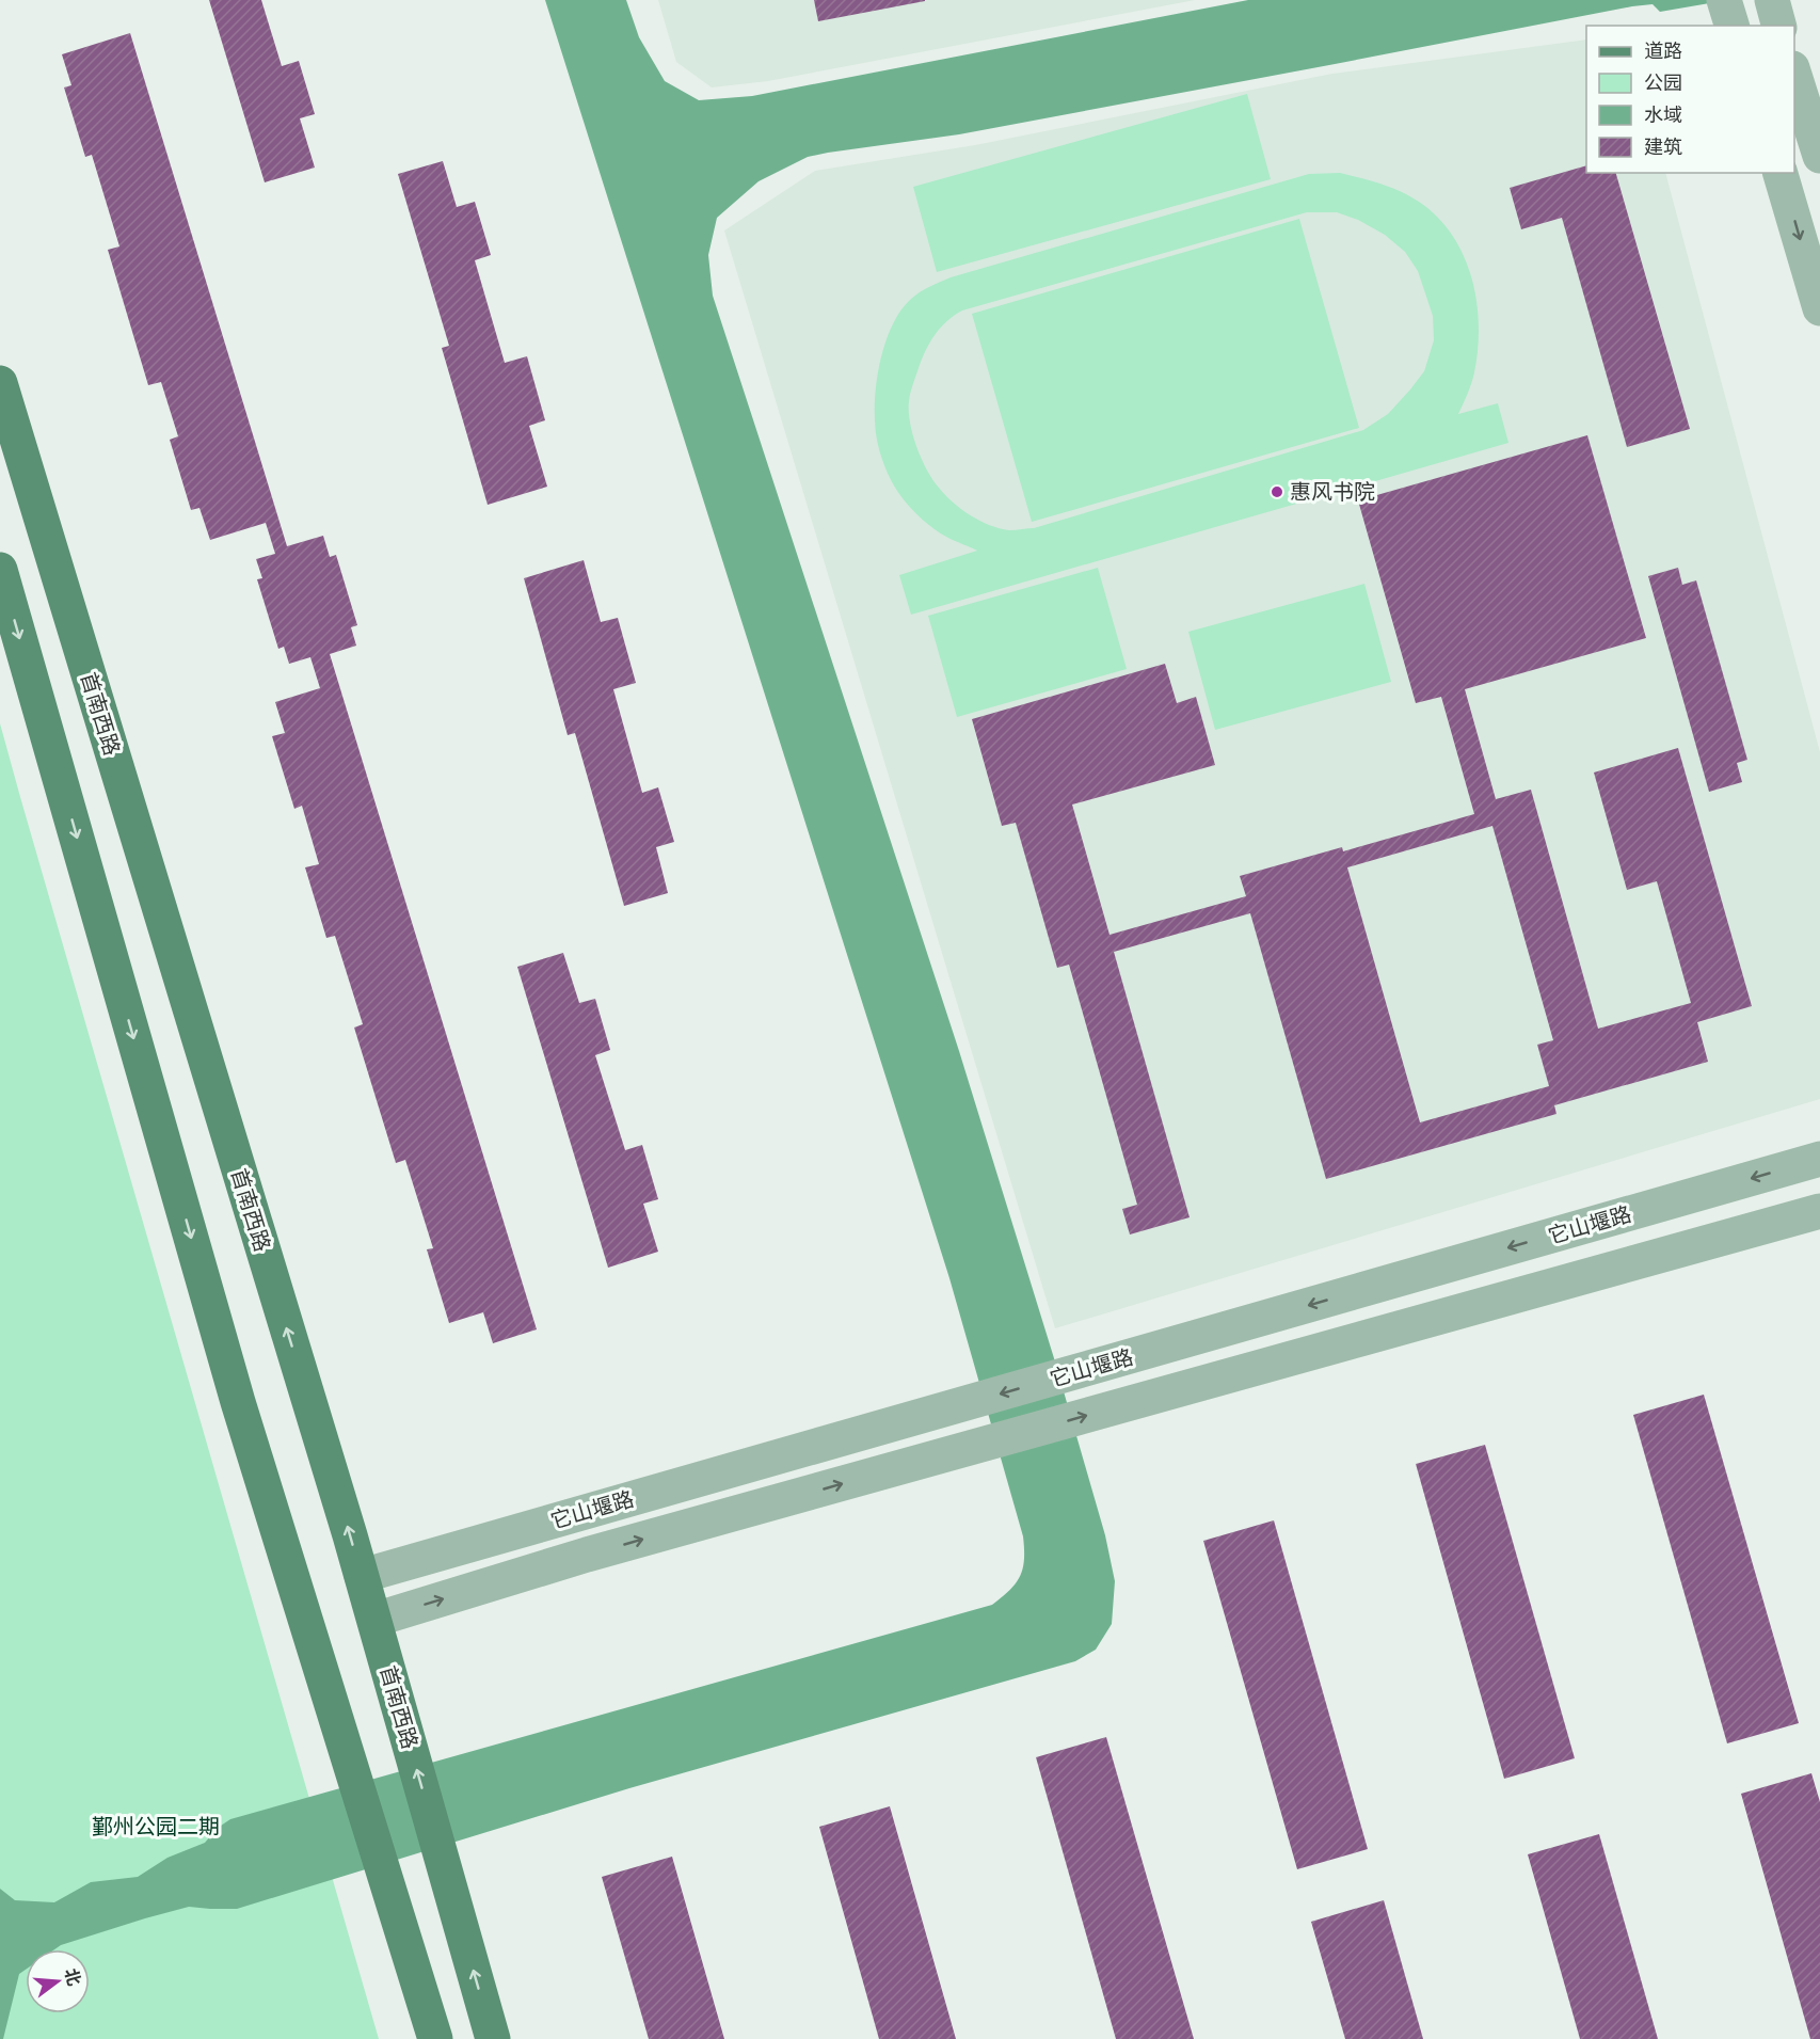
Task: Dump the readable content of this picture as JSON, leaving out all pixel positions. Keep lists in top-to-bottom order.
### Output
{
  "streets": {
    "main road": ["首南西路"],
    "street": ["它山堰路"]
  },
  "crossings": [
    ["首南西路", "它山堰路"]
  ],
  "parks": ["鄞州公园二期"],
  "places": ["惠风书院"],
  "legend": [
    "道路",
    "公园",
    "水域",
    "建筑"
  ],
  "north": "right"
}
